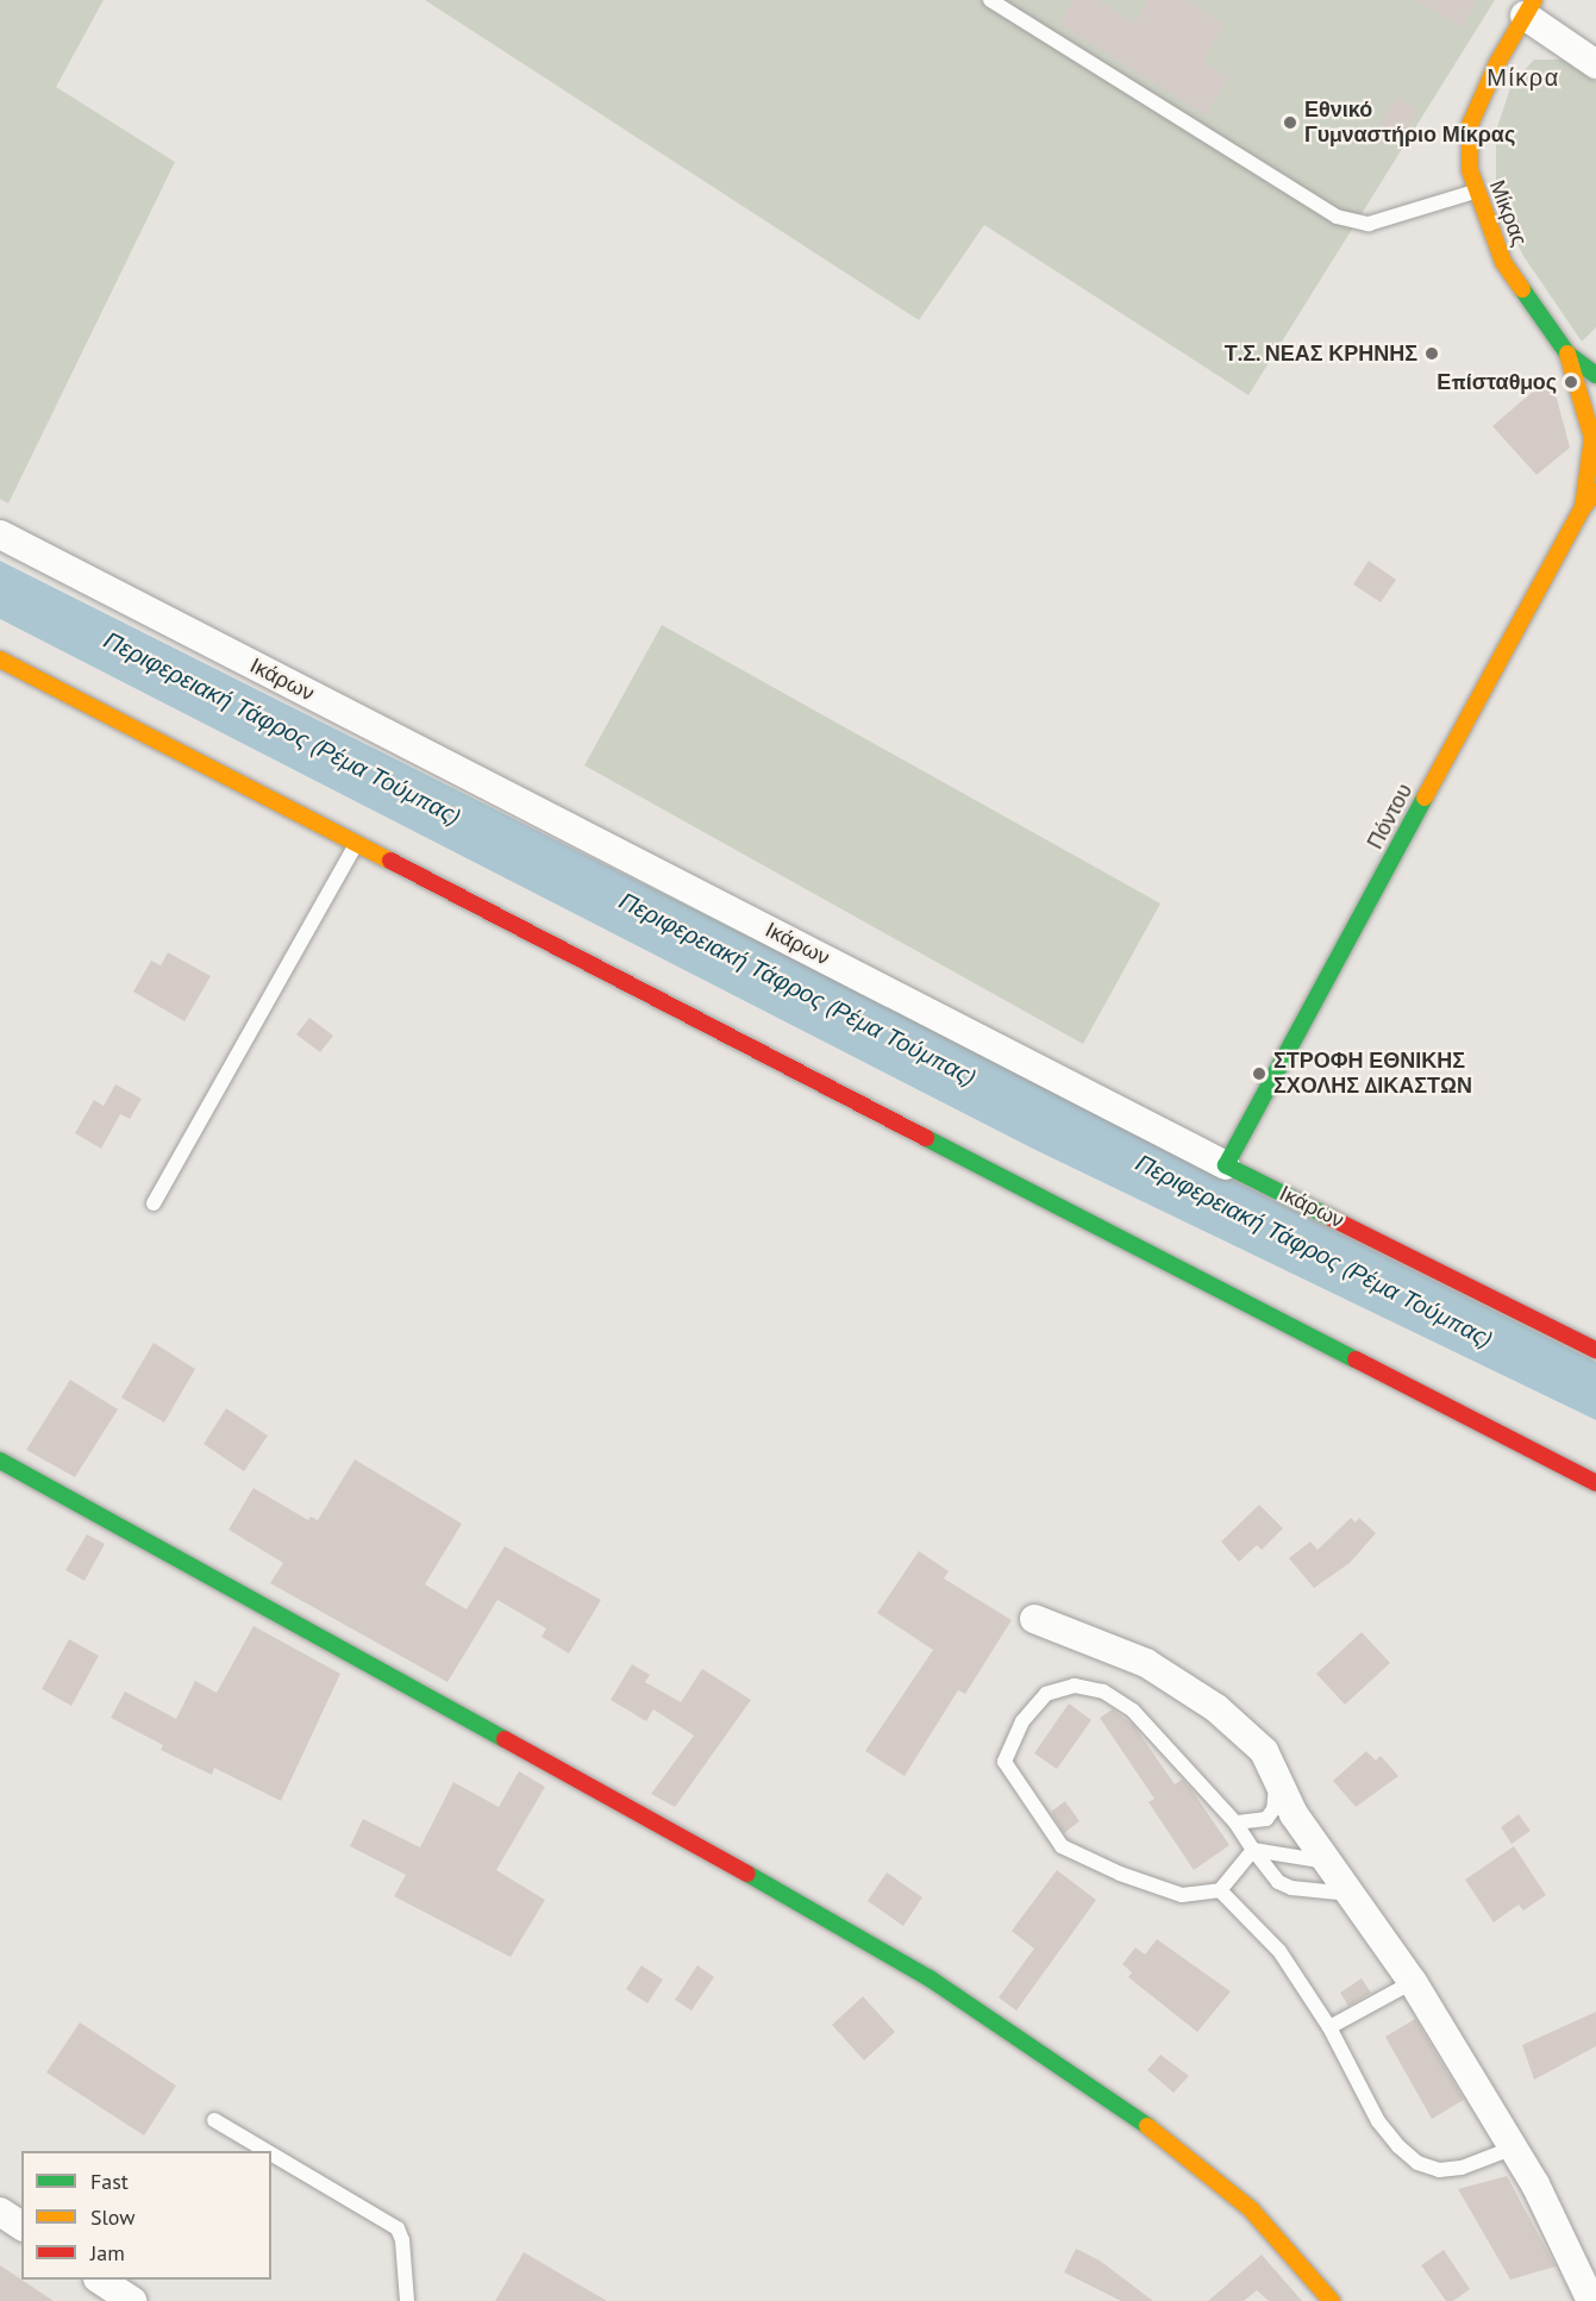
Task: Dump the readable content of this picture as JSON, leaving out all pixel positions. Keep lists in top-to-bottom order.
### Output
{
  "streets": {
    "street": ["Μίκρας", "Ικάρων", "Πόντου"]
  },
  "crossings": [
    ["Ικάρων", "Πόντου"]
  ],
  "districts": ["Μίκρα"],
  "water": ["Περιφερειακή Τάφρος (Ρέμα Τούμπας)"],
  "places": [
    "Εθνικό Γυμναστήριο Μίκρας",
    "Τ.Σ. ΝΕΑΣ ΚΡΗΝΗΣ",
    "Επίσταθμος",
    "ΣΤΡΟΦΗ ΕΘΝΙΚΗΣ ΣΧΟΛΗΣ ΔΙΚΑΣΤΩΝ"
  ],
  "legend": ["Fast", "Slow", "Jam"]
}
